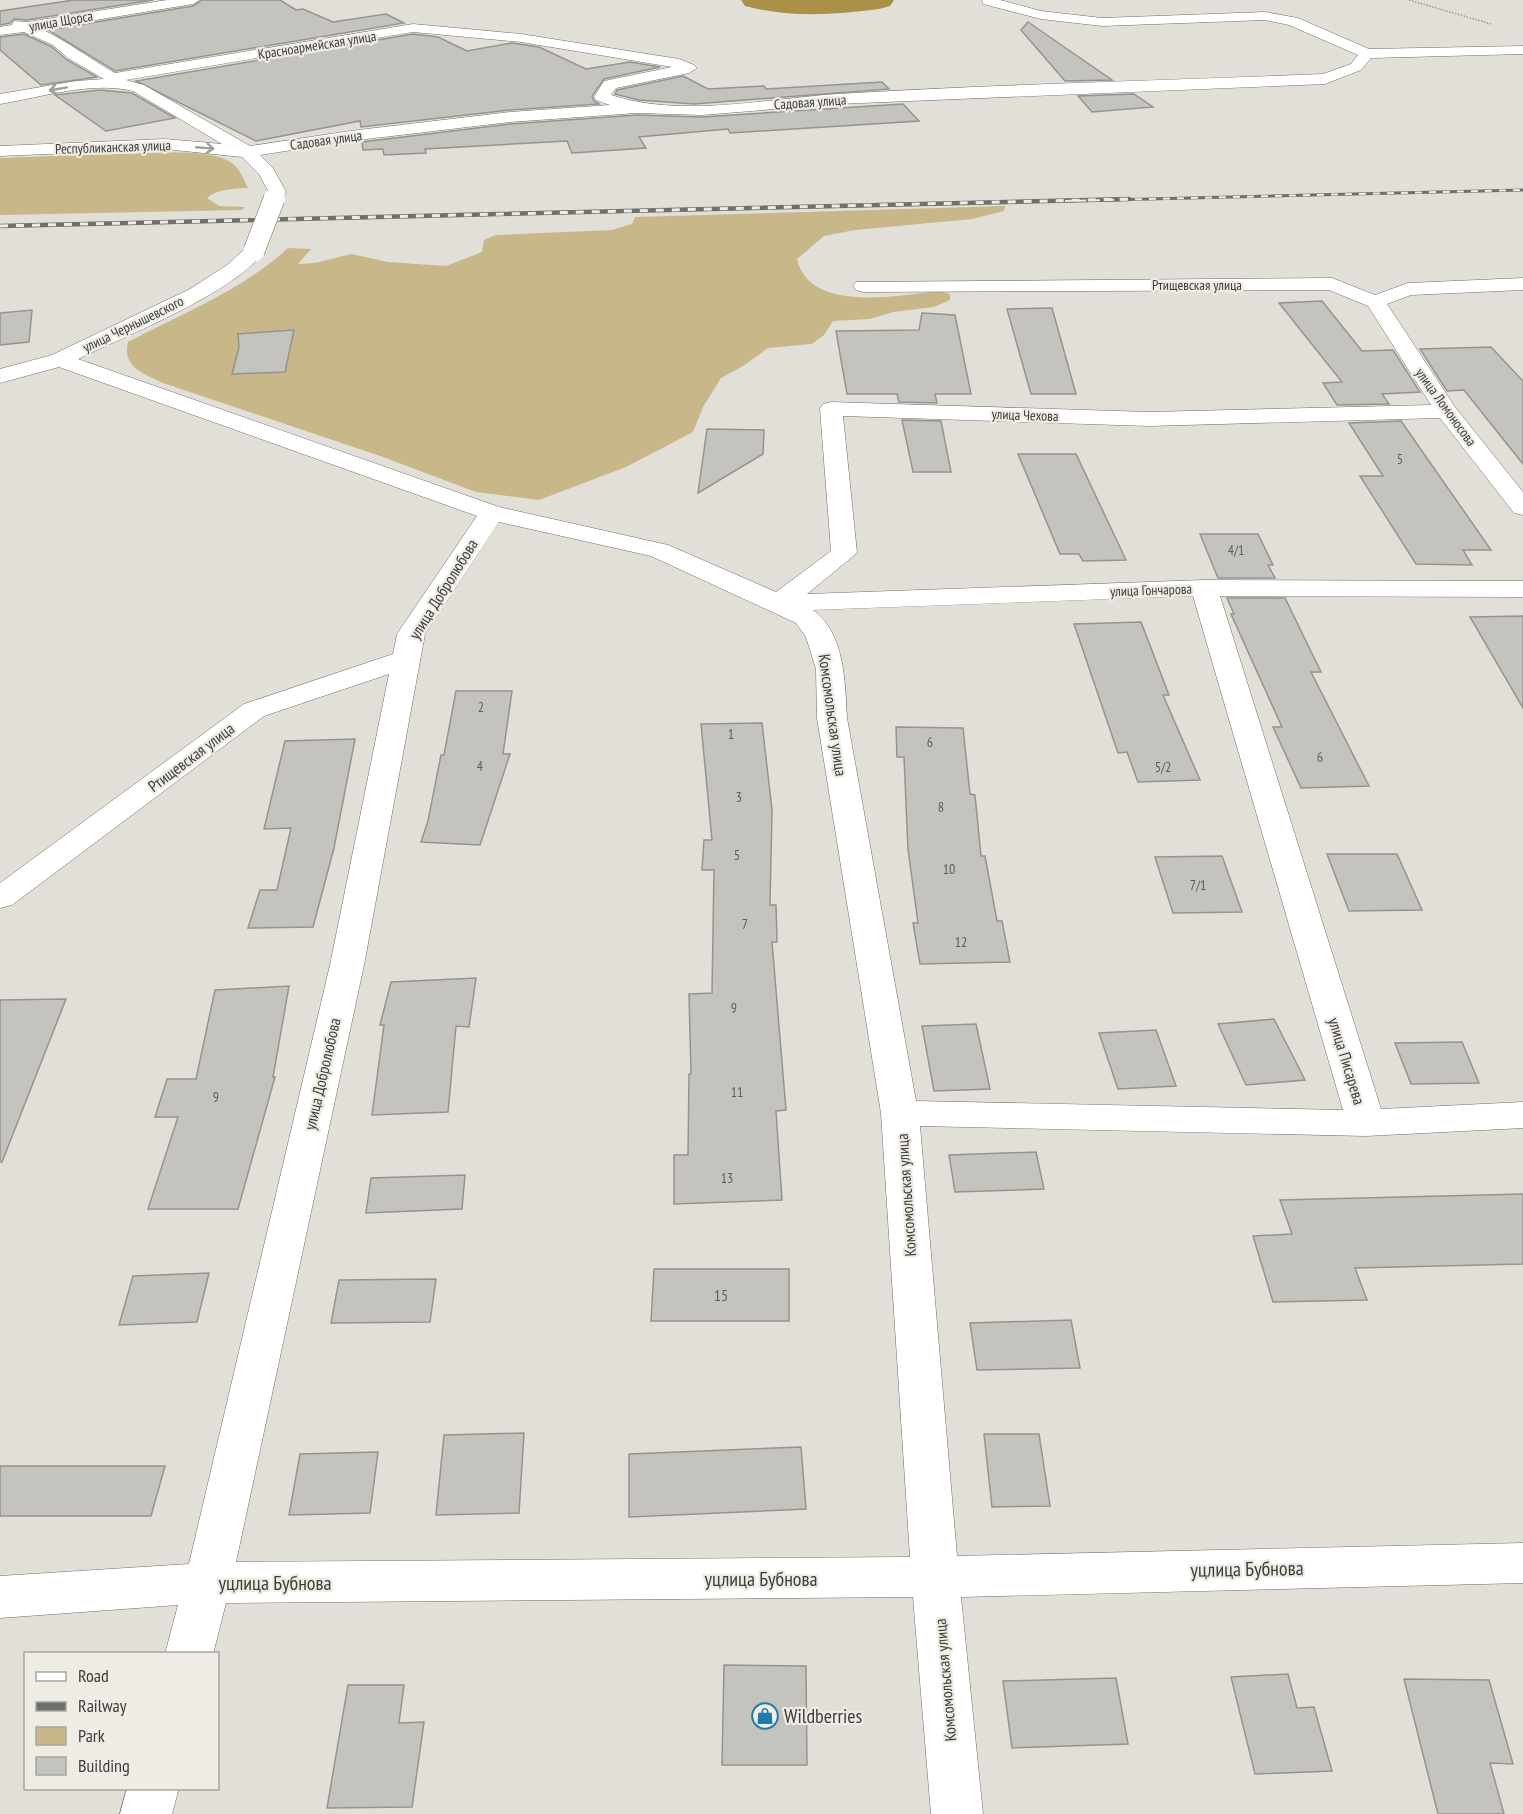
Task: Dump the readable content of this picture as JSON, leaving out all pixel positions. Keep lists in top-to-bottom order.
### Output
{
  "streets": {
    "street": [
      "улица Щорса",
      "Красноармейская улица",
      "Садовая улица",
      "Республиканская улица",
      "Ртищевская улица",
      "улица Чернышевского",
      "улица Ломоносова",
      "улица Чехова",
      "улица Добролюбова",
      "улица Гончарова",
      "Комсомольская улица",
      "улица Писарева",
      "уцлица Бубнова"
    ]
  },
  "crossings": [
    ["Красноармейская улица", "Садовая улица"],
    ["Садовая улица", "Республиканская улица"],
    ["Садовая улица", "улица Чернышевского"],
    ["Республиканская улица", "улица Чернышевского"],
    ["Ртищевская улица", "улица Ломоносова"],
    ["Ртищевская улица", "улица Добролюбова"],
    ["улица Чернышевского", "Комсомольская улица"],
    ["улица Ломоносова", "улица Чехова"],
    ["улица Чехова", "улица Гончарова"],
    ["улица Чехова", "Комсомольская улица"],
    ["улица Добролюбова", "Комсомольская улица"],
    ["улица Добролюбова", "уцлица Бубнова"],
    ["улица Гончарова", "Комсомольская улица"],
    ["улица Гончарова", "улица Писарева"],
    ["Комсомольская улица", "улица Писарева"],
    ["Комсомольская улица", "уцлица Бубнова"]
  ],
  "one_way": ["Республиканская улица"],
  "places": {
    "shop": ["Wildberries"]
  },
  "house_numbers": [
    "5",
    "4/1",
    "2",
    "1",
    "6",
    "6",
    "4",
    "5/2",
    "3",
    "8",
    "5",
    "10",
    "7/1",
    "7",
    "12",
    "9",
    "11",
    "9",
    "13",
    "15"
  ],
  "legend": [
    "Road",
    "Railway",
    "Park",
    "Building"
  ]
}
